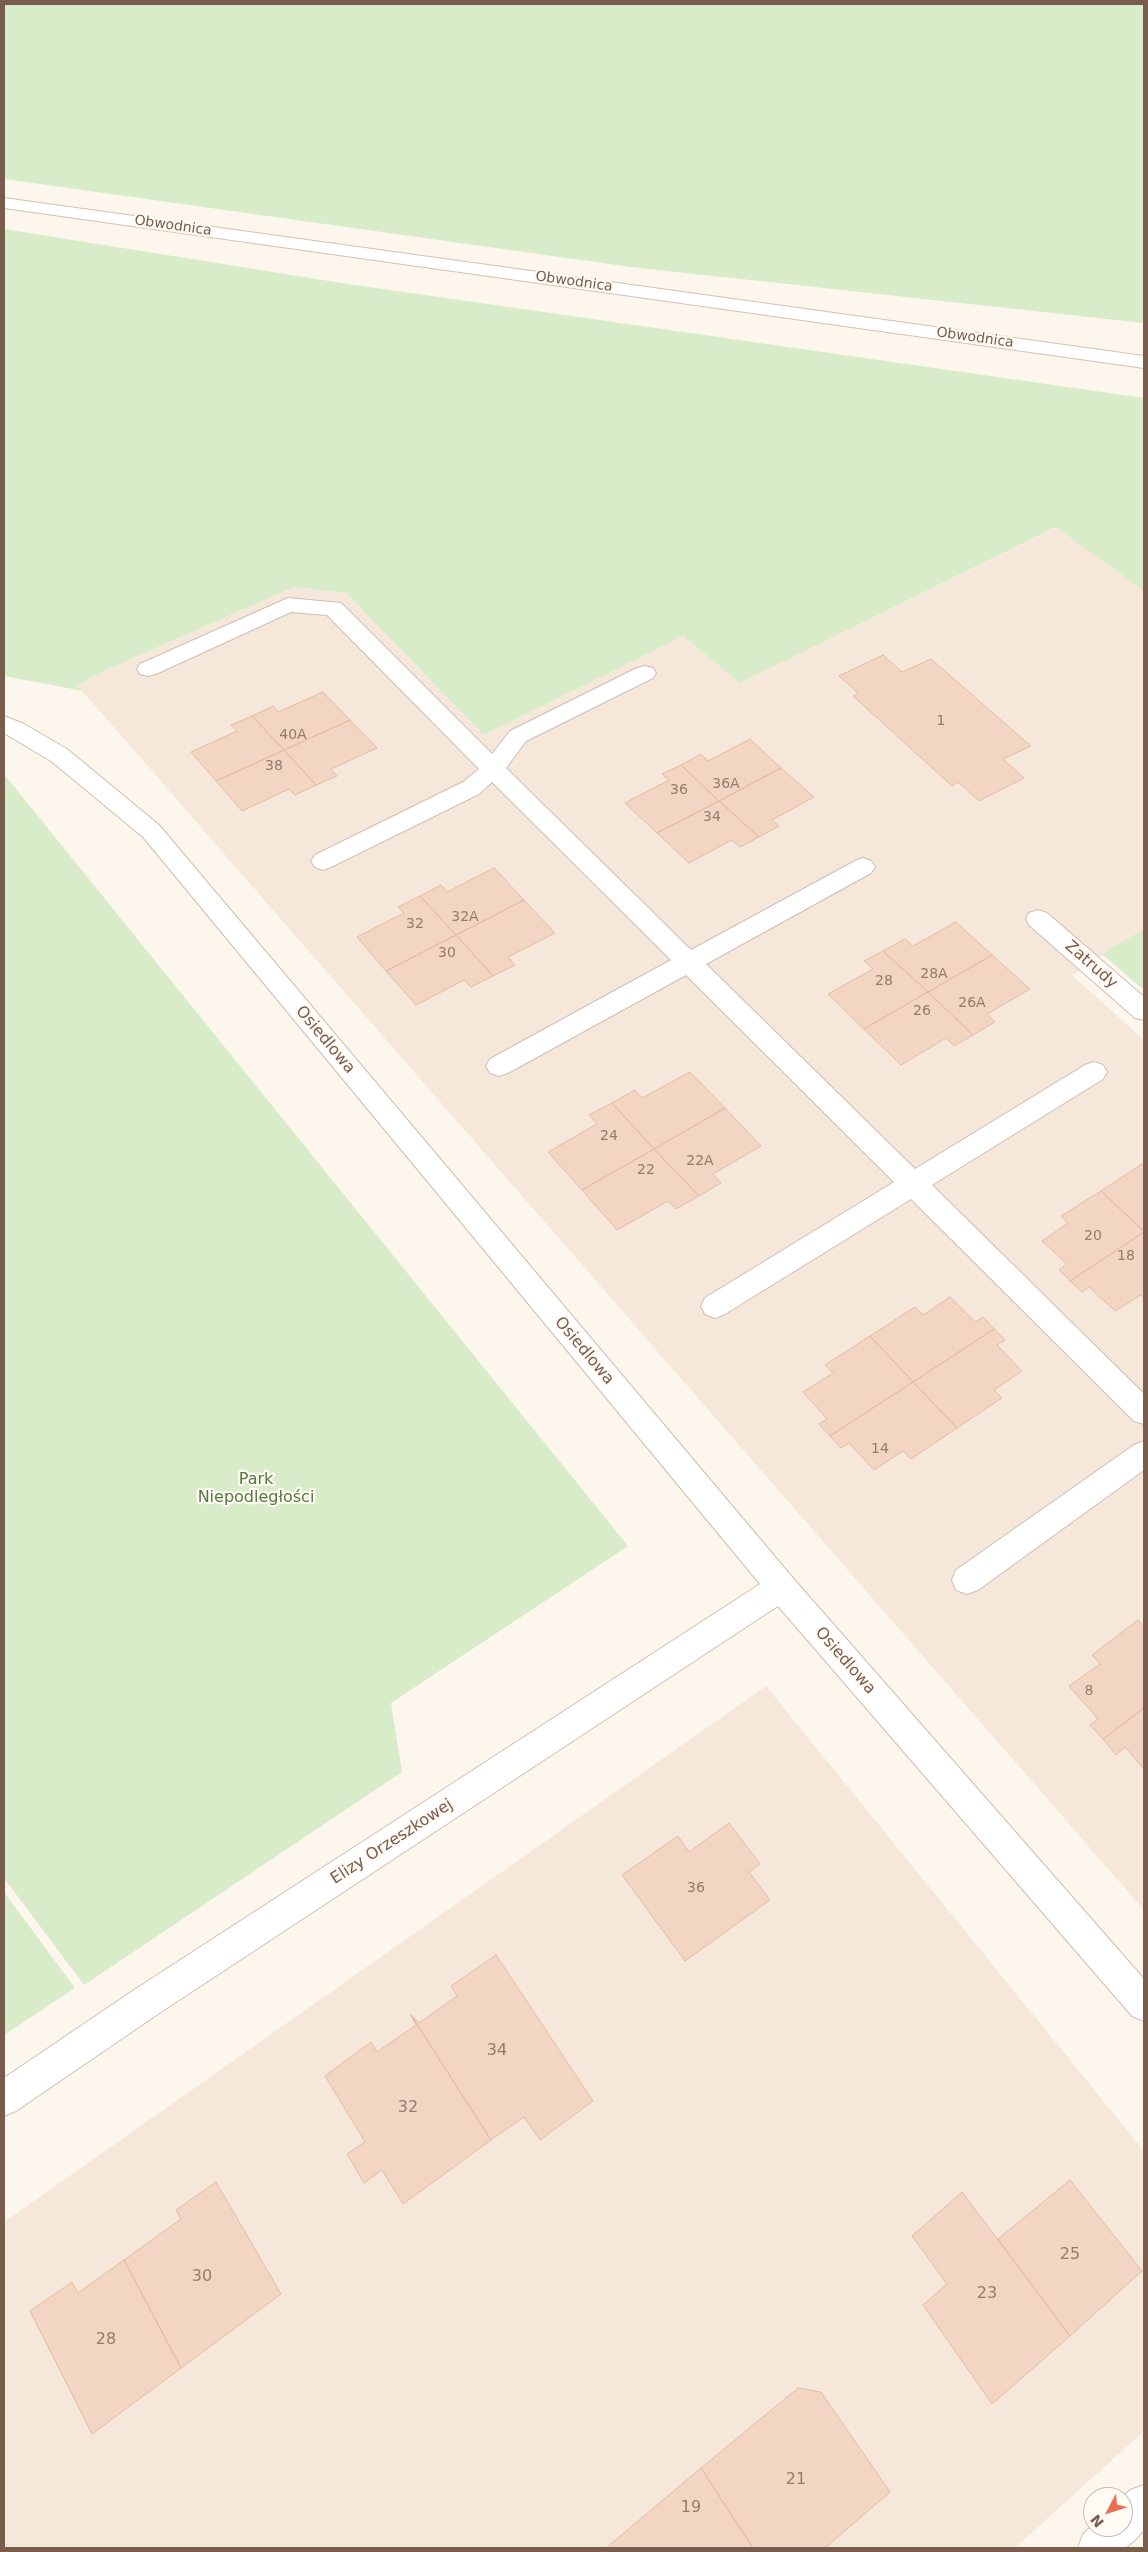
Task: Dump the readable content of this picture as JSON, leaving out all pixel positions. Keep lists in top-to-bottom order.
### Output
{
  "streets": {
    "street": [
      "Obwodnica",
      "Zatrudy",
      "Osiedlowa",
      "Elizy Orzeszkowej"
    ]
  },
  "crossings": [
    ["Osiedlowa", "Elizy Orzeszkowej"]
  ],
  "parks": ["Park Niepodległości"],
  "house_numbers": [
    "1",
    "40A",
    "38",
    "36A",
    "36",
    "34",
    "32A",
    "32",
    "30",
    "28A",
    "28",
    "26A",
    "26",
    "24",
    "22A",
    "22",
    "20",
    "18",
    "14",
    "8",
    "36",
    "34",
    "32",
    "25",
    "30",
    "23",
    "28",
    "21",
    "19"
  ],
  "north": "bottom left"
}
